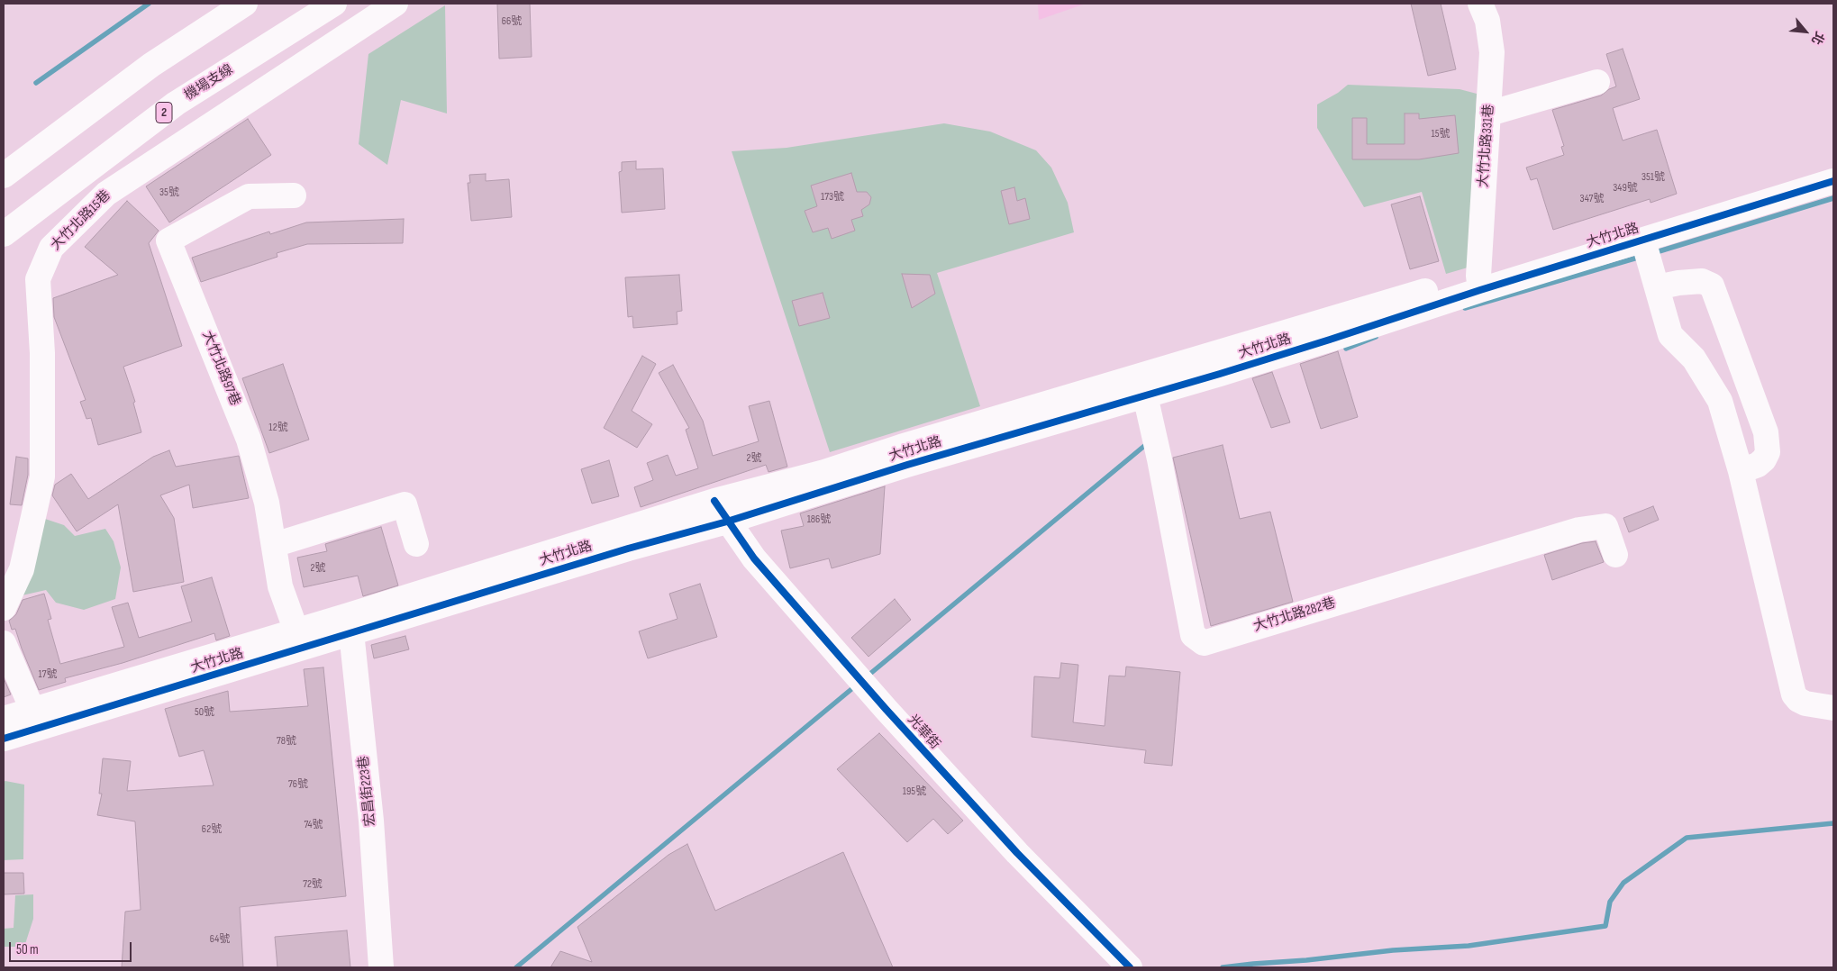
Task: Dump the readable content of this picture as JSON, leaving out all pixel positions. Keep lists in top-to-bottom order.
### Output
{
  "streets": {
    "main road": [
      "機場支線",
      "2",
      "大竹北路331巷",
      "大竹北路15巷",
      "大竹北路",
      "大竹北路97巷",
      "大竹北路282巷",
      "光華街",
      "宏昌街223巷"
    ]
  },
  "crossings": [
    ["大竹北路331巷", "大竹北路"],
    ["大竹北路", "大竹北路97巷"],
    ["大竹北路", "大竹北路282巷"],
    ["大竹北路", "光華街"],
    ["大竹北路", "宏昌街223巷"]
  ],
  "house_numbers": [
    "66號",
    "15號",
    "351號",
    "349號",
    "35號",
    "173號",
    "347號",
    "12號",
    "2號",
    "186號",
    "2號",
    "17號",
    "50號",
    "78號",
    "76號",
    "195號",
    "74號",
    "62號",
    "72號",
    "64號"
  ],
  "scale_bar": "50 m",
  "north": "bottom right"
}
